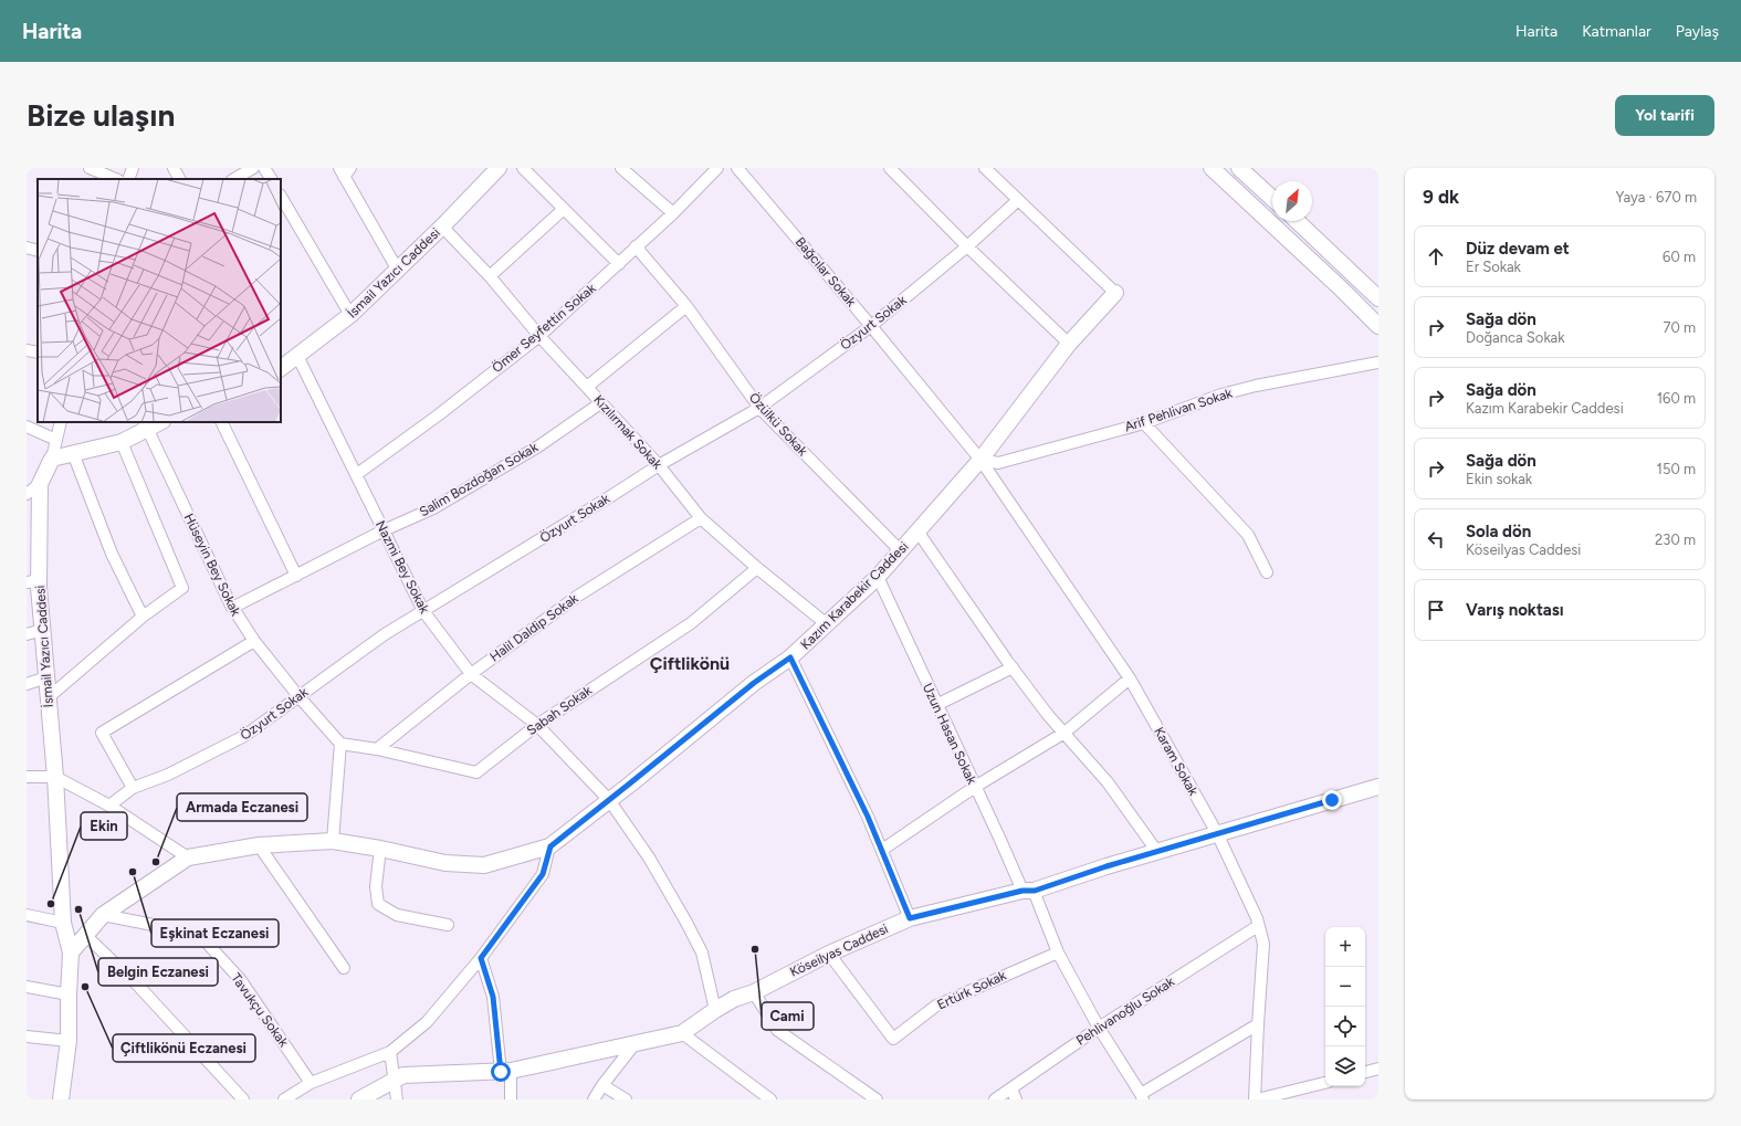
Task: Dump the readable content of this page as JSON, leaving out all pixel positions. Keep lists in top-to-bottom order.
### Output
{
  "streets": {
    "street": [
      "Bağcılar Sokak",
      "İsmail Yazıcı Caddesi",
      "Özyurt Sokak",
      "Ömer Seyfettin Sokak",
      "Arif Pehlivan Sokak",
      "Özülkü Sokak",
      "Kızılırmak Sokak",
      "Salim Bozdoğan Sokak",
      "Hüseyin Bey Sokak",
      "Nazmi Bey Sokak",
      "Kazım Karabekir Caddesi",
      "Halil Daldip Sokak",
      "Sabah Sokak",
      "Uzun Hasan Sokak",
      "Karam Sokak",
      "Köseilyas Caddesi",
      "Ertürk Sokak",
      "Tavukçu Sokak",
      "Pehlivanoğlu Sokak"
    ]
  },
  "crossings": [
    ["Bağcılar Sokak", "Özyurt Sokak"],
    ["Bağcılar Sokak", "Arif Pehlivan Sokak"],
    ["Bağcılar Sokak", "Kazım Karabekir Caddesi"],
    ["Bağcılar Sokak", "Karam Sokak"],
    ["İsmail Yazıcı Caddesi", "Kızılırmak Sokak"],
    ["İsmail Yazıcı Caddesi", "Nazmi Bey Sokak"],
    ["İsmail Yazıcı Caddesi", "Kazım Karabekir Caddesi"],
    ["Özyurt Sokak", "Özülkü Sokak"],
    ["Özyurt Sokak", "Kızılırmak Sokak"],
    ["Özyurt Sokak", "Hüseyin Bey Sokak"],
    ["Özyurt Sokak", "Nazmi Bey Sokak"],
    ["Ömer Seyfettin Sokak", "Özülkü Sokak"],
    ["Ömer Seyfettin Sokak", "Kızılırmak Sokak"],
    ["Ömer Seyfettin Sokak", "Nazmi Bey Sokak"],
    ["Arif Pehlivan Sokak", "Kazım Karabekir Caddesi"],
    ["Arif Pehlivan Sokak", "Karam Sokak"],
    ["Özülkü Sokak", "Kazım Karabekir Caddesi"],
    ["Kızılırmak Sokak", "Salim Bozdoğan Sokak"],
    ["Kızılırmak Sokak", "Kazım Karabekir Caddesi"],
    ["Kızılırmak Sokak", "Halil Daldip Sokak"],
    ["Kızılırmak Sokak", "Sabah Sokak"],
    ["Salim Bozdoğan Sokak", "Hüseyin Bey Sokak"],
    ["Salim Bozdoğan Sokak", "Nazmi Bey Sokak"],
    ["Hüseyin Bey Sokak", "Sabah Sokak"],
    ["Nazmi Bey Sokak", "Kazım Karabekir Caddesi"],
    ["Nazmi Bey Sokak", "Halil Daldip Sokak"],
    ["Nazmi Bey Sokak", "Sabah Sokak"],
    ["Nazmi Bey Sokak", "Köseilyas Caddesi"],
    ["Kazım Karabekir Caddesi", "Uzun Hasan Sokak"],
    ["Kazım Karabekir Caddesi", "Karam Sokak"],
    ["Kazım Karabekir Caddesi", "Tavukçu Sokak"],
    ["Halil Daldip Sokak", "Sabah Sokak"],
    ["Uzun Hasan Sokak", "Köseilyas Caddesi"],
    ["Uzun Hasan Sokak", "Ertürk Sokak"],
    ["Uzun Hasan Sokak", "Pehlivanoğlu Sokak"],
    ["Karam Sokak", "Köseilyas Caddesi"],
    ["Karam Sokak", "Pehlivanoğlu Sokak"],
    ["Köseilyas Caddesi", "Ertürk Sokak"]
  ],
  "districts": ["Çiftlikönü"],
  "places": [
    "Armada Eczanesi",
    "Eşkinat Eczanesi",
    "Ekin",
    "Belgin Eczanesi",
    "Cami",
    "Çiftlikönü Eczanesi"
  ],
  "north": "top right",
  "page": {
    "header": "Harita",
    "nav": ["Harita", "Katmanlar", "Paylaş"],
    "buttons": "Yol tarifi",
    "title": "Bize ulaşın",
    "heading": ["9 dk", "Yaya · 670 m"],
    "list": [
      ["Düz devam et", "Er Sokak", "60 m"],
      ["Sağa dön", "Doğanca Sokak", "70 m"],
      ["Sağa dön", "Kazım Karabekir Caddesi", "160 m"],
      ["Sağa dön", "Ekin sokak", "150 m"],
      ["Sola dön", "Köseilyas Caddesi", "230 m"],
      "Varış noktası"
    ],
    "map_buttons": ["+", "−"]
  }
}
